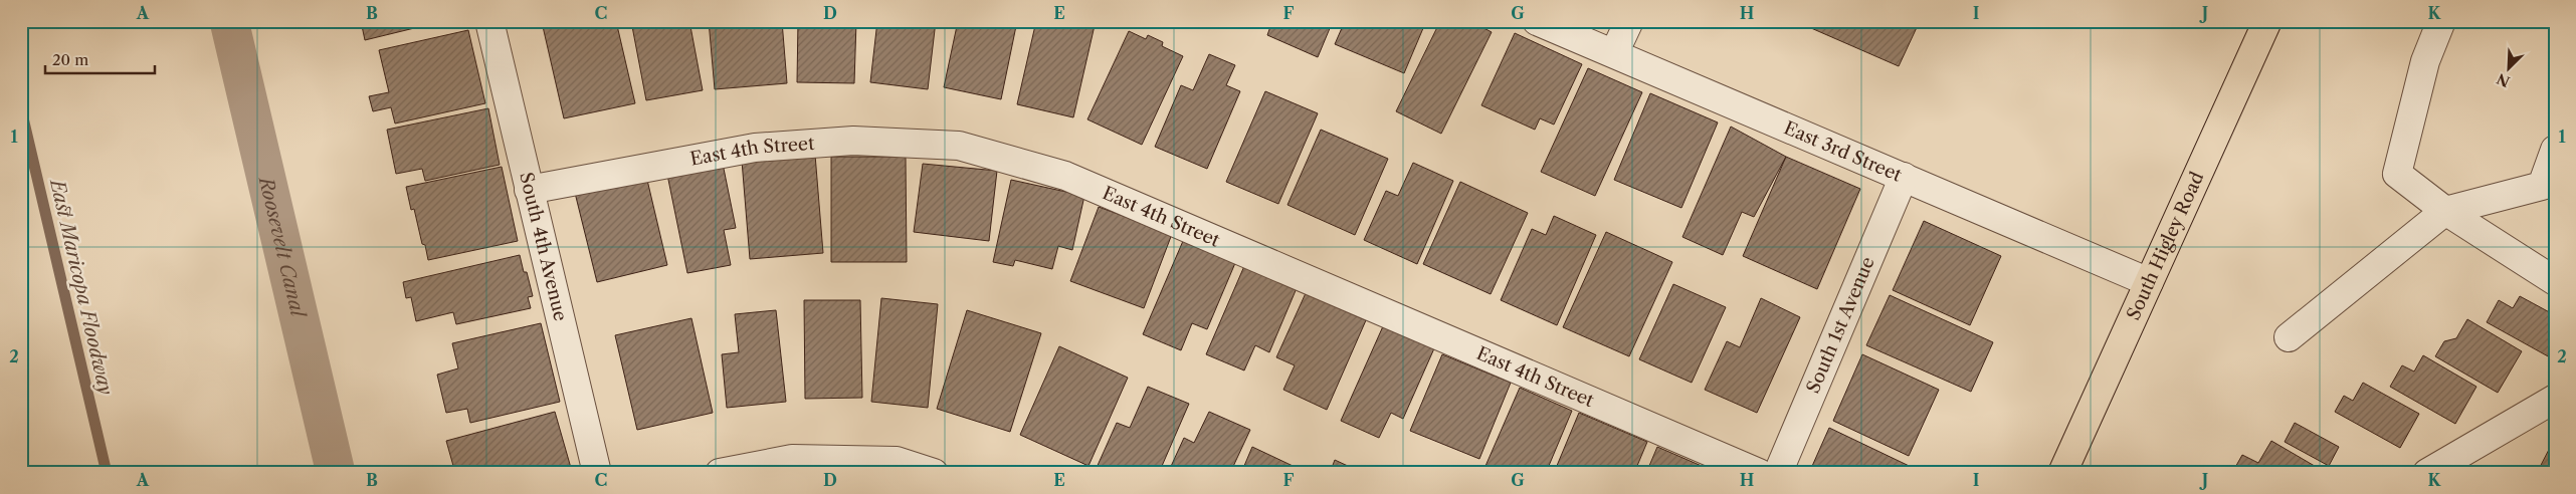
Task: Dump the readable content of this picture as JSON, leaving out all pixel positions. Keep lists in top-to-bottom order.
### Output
{
  "streets": {
    "main road": ["South Higley Road"],
    "lane": [
      "East 3rd Street",
      "East 4th Street",
      "South 4th Avenue",
      "South 1st Avenue"
    ]
  },
  "crossings": [
    ["East 3rd Street", "South Higley Road"],
    ["East 3rd Street", "South 1st Avenue"],
    ["East 4th Street", "South 4th Avenue"]
  ],
  "water": ["Roosevelt Canal", "East Maricopa Floodway"],
  "scale_bar": "20 m",
  "north": "bottom left",
  "grid": {
    "columns": [
      "A",
      "B",
      "C",
      "D",
      "E",
      "F",
      "G",
      "H",
      "I",
      "J",
      "K"
    ],
    "rows": ["1", "2"]
  }
}
